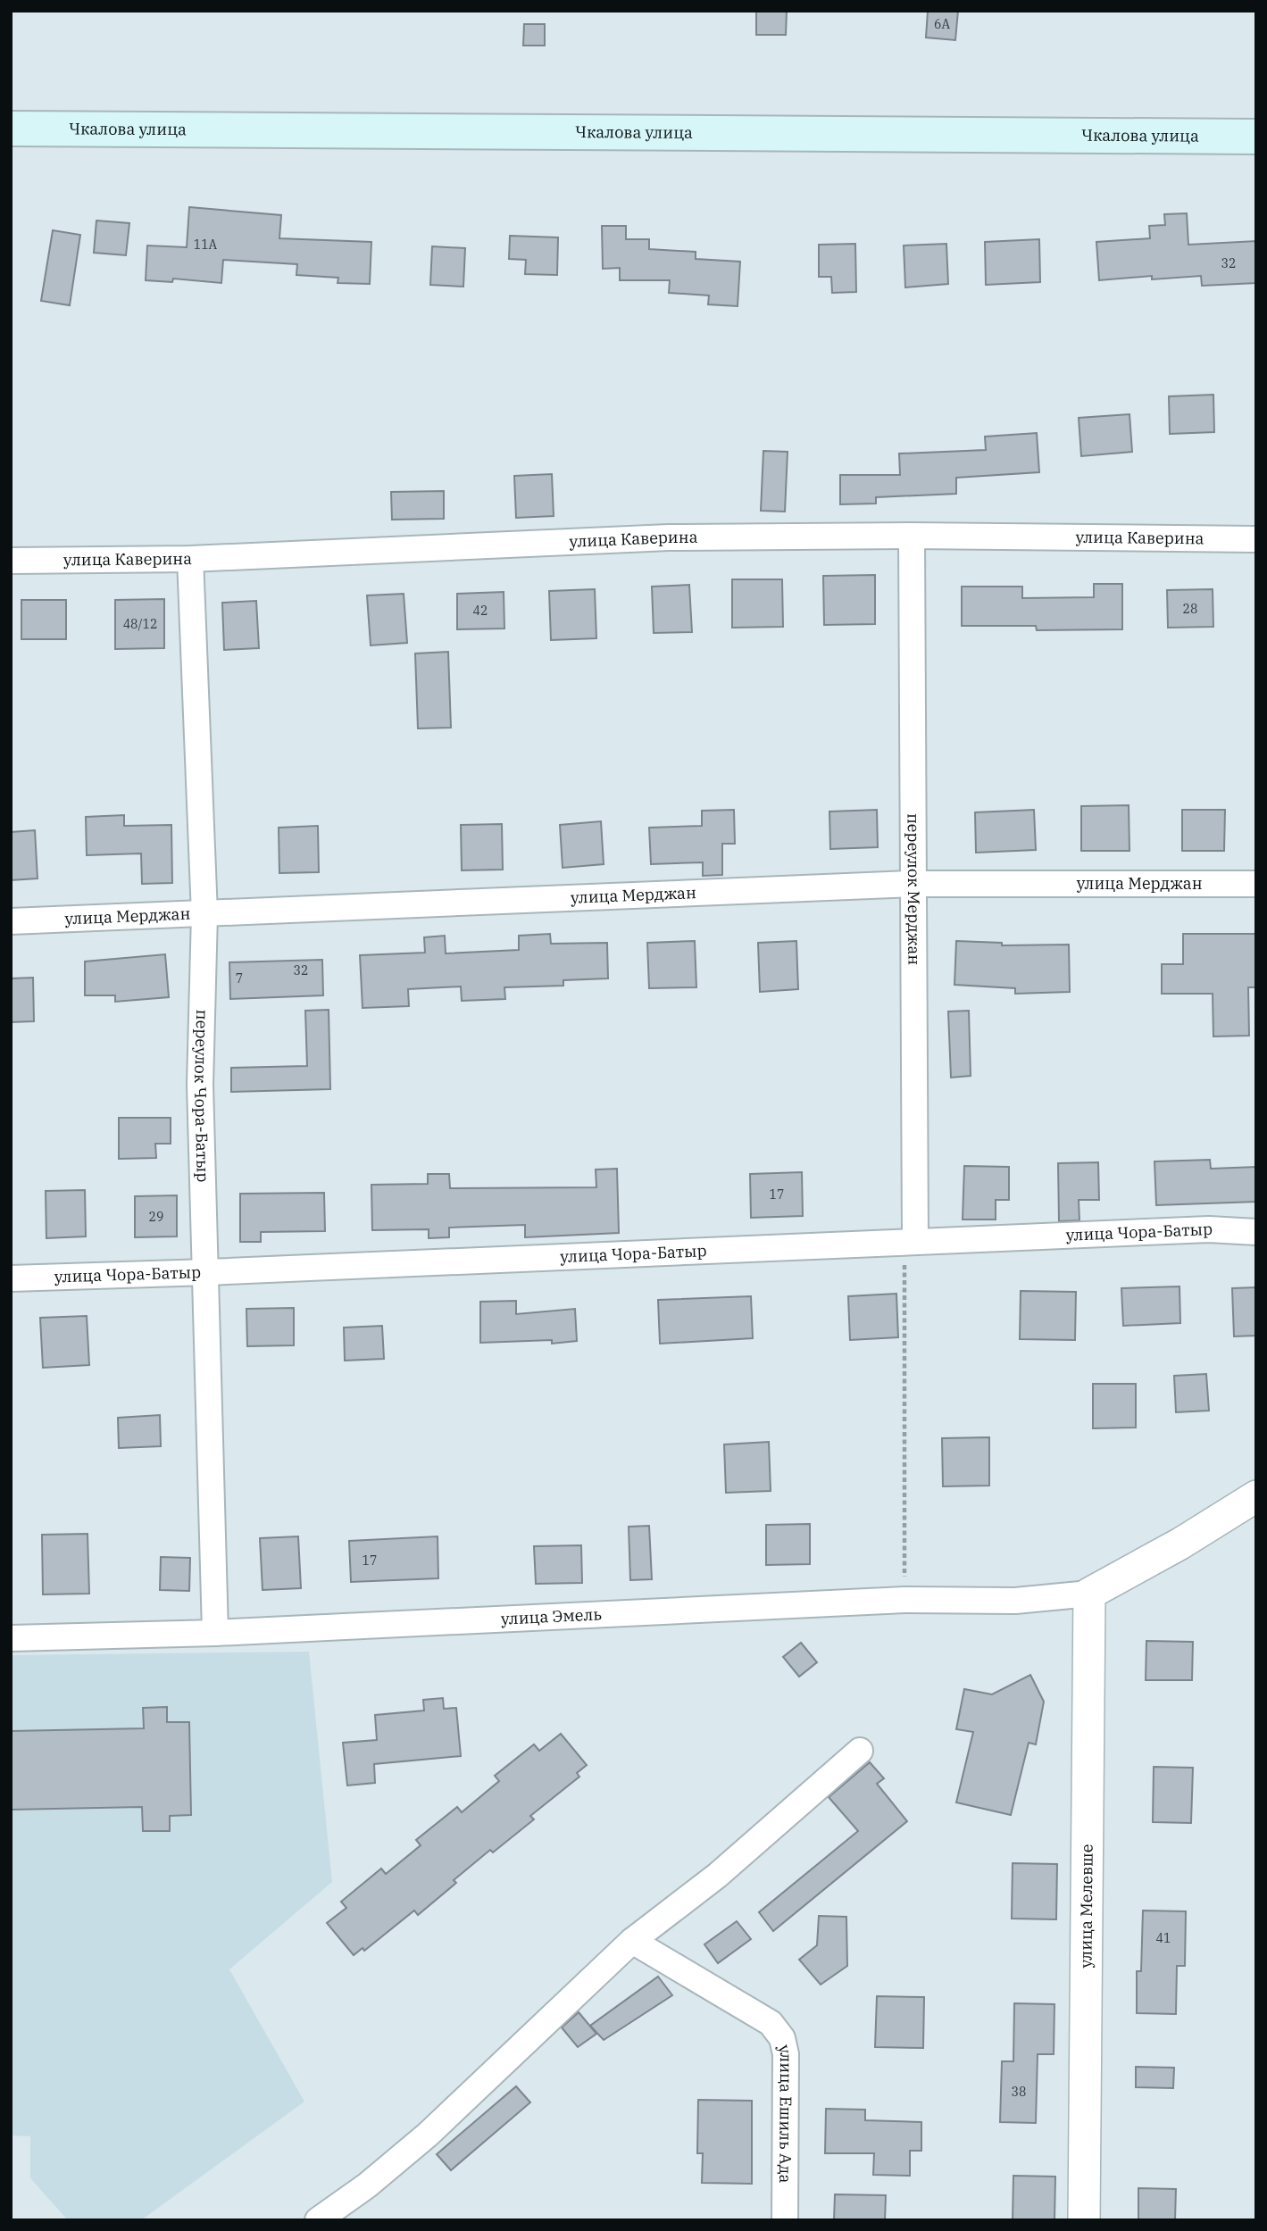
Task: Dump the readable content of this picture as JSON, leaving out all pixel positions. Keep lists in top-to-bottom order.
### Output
{
  "streets": {
    "main road": ["Чкалова улица"],
    "street": [
      "улица Каверина",
      "улица Мерджан",
      "переулок Мерджан",
      "переулок Чора-Батыр",
      "улица Чора-Батыр",
      "улица Эмель",
      "улица Мелевше",
      "улица Ешиль Ада"
    ]
  },
  "crossings": [
    ["улица Каверина", "переулок Мерджан"],
    ["улица Каверина", "переулок Чора-Батыр"],
    ["улица Мерджан", "переулок Мерджан"],
    ["улица Мерджан", "переулок Чора-Батыр"],
    ["переулок Мерджан", "улица Чора-Батыр"],
    ["переулок Чора-Батыр", "улица Чора-Батыр"],
    ["переулок Чора-Батыр", "улица Эмель"],
    ["улица Эмель", "улица Мелевше"]
  ],
  "house_numbers": [
    "6А",
    "11А",
    "32",
    "28",
    "42",
    "48/12",
    "32",
    "7",
    "17",
    "29",
    "17",
    "41",
    "38"
  ]
}
